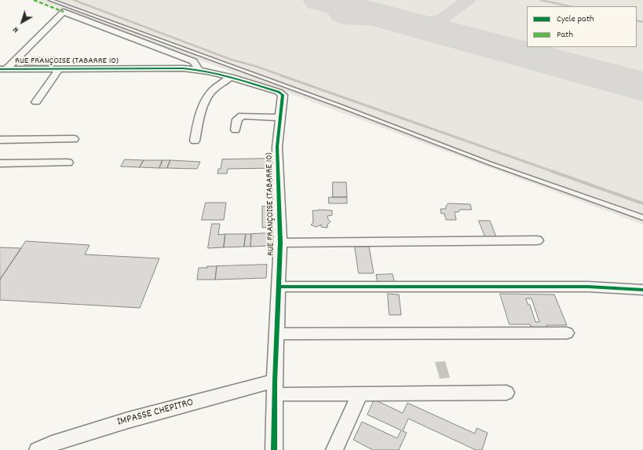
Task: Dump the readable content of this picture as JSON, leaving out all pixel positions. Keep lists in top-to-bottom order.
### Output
{
  "streets": {
    "street": ["RUE FRANÇOISE (TABARRE 10)", "IMPASSE CHEPITRO"]
  },
  "crossings": [
    ["RUE FRANÇOISE (TABARRE 10)", "IMPASSE CHEPITRO"]
  ],
  "legend": ["Cycle path", "Path"],
  "north": "bottom left"
}
